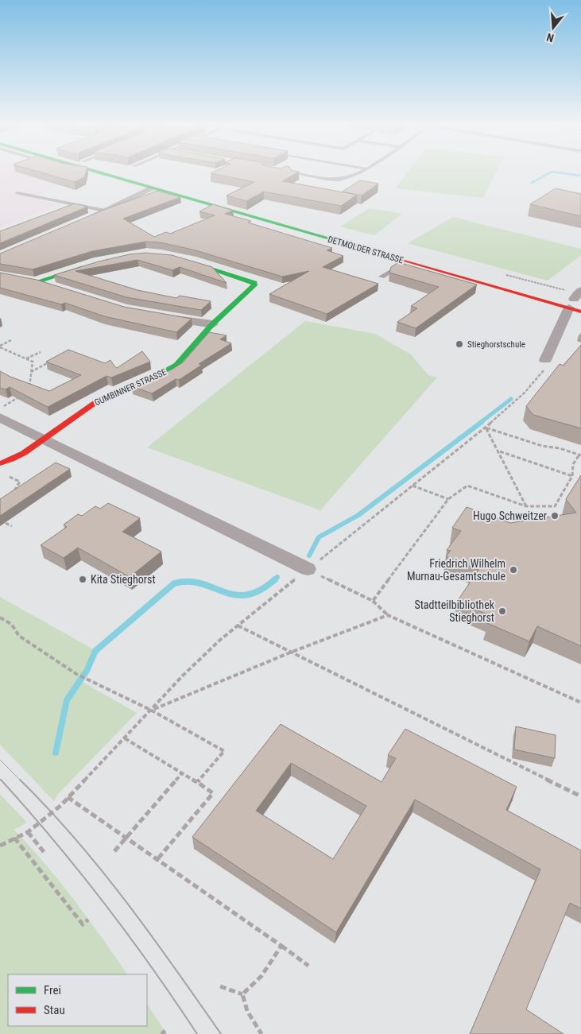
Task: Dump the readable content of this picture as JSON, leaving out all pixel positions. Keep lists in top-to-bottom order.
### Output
{
  "streets": {
    "main road": ["DETMOLDER STRASSE", "GUMBINNER STRASSE"]
  },
  "places": [
    "Stieghorstschule",
    "Hugo Schweitzer",
    "Friedrich Wilhelm Murnau-Gesamtschule",
    "Kita Stieghorst",
    "Stadtteilbibliothek Stieghorst"
  ],
  "legend": ["Frei", "Stau"],
  "north": "bottom"
}
